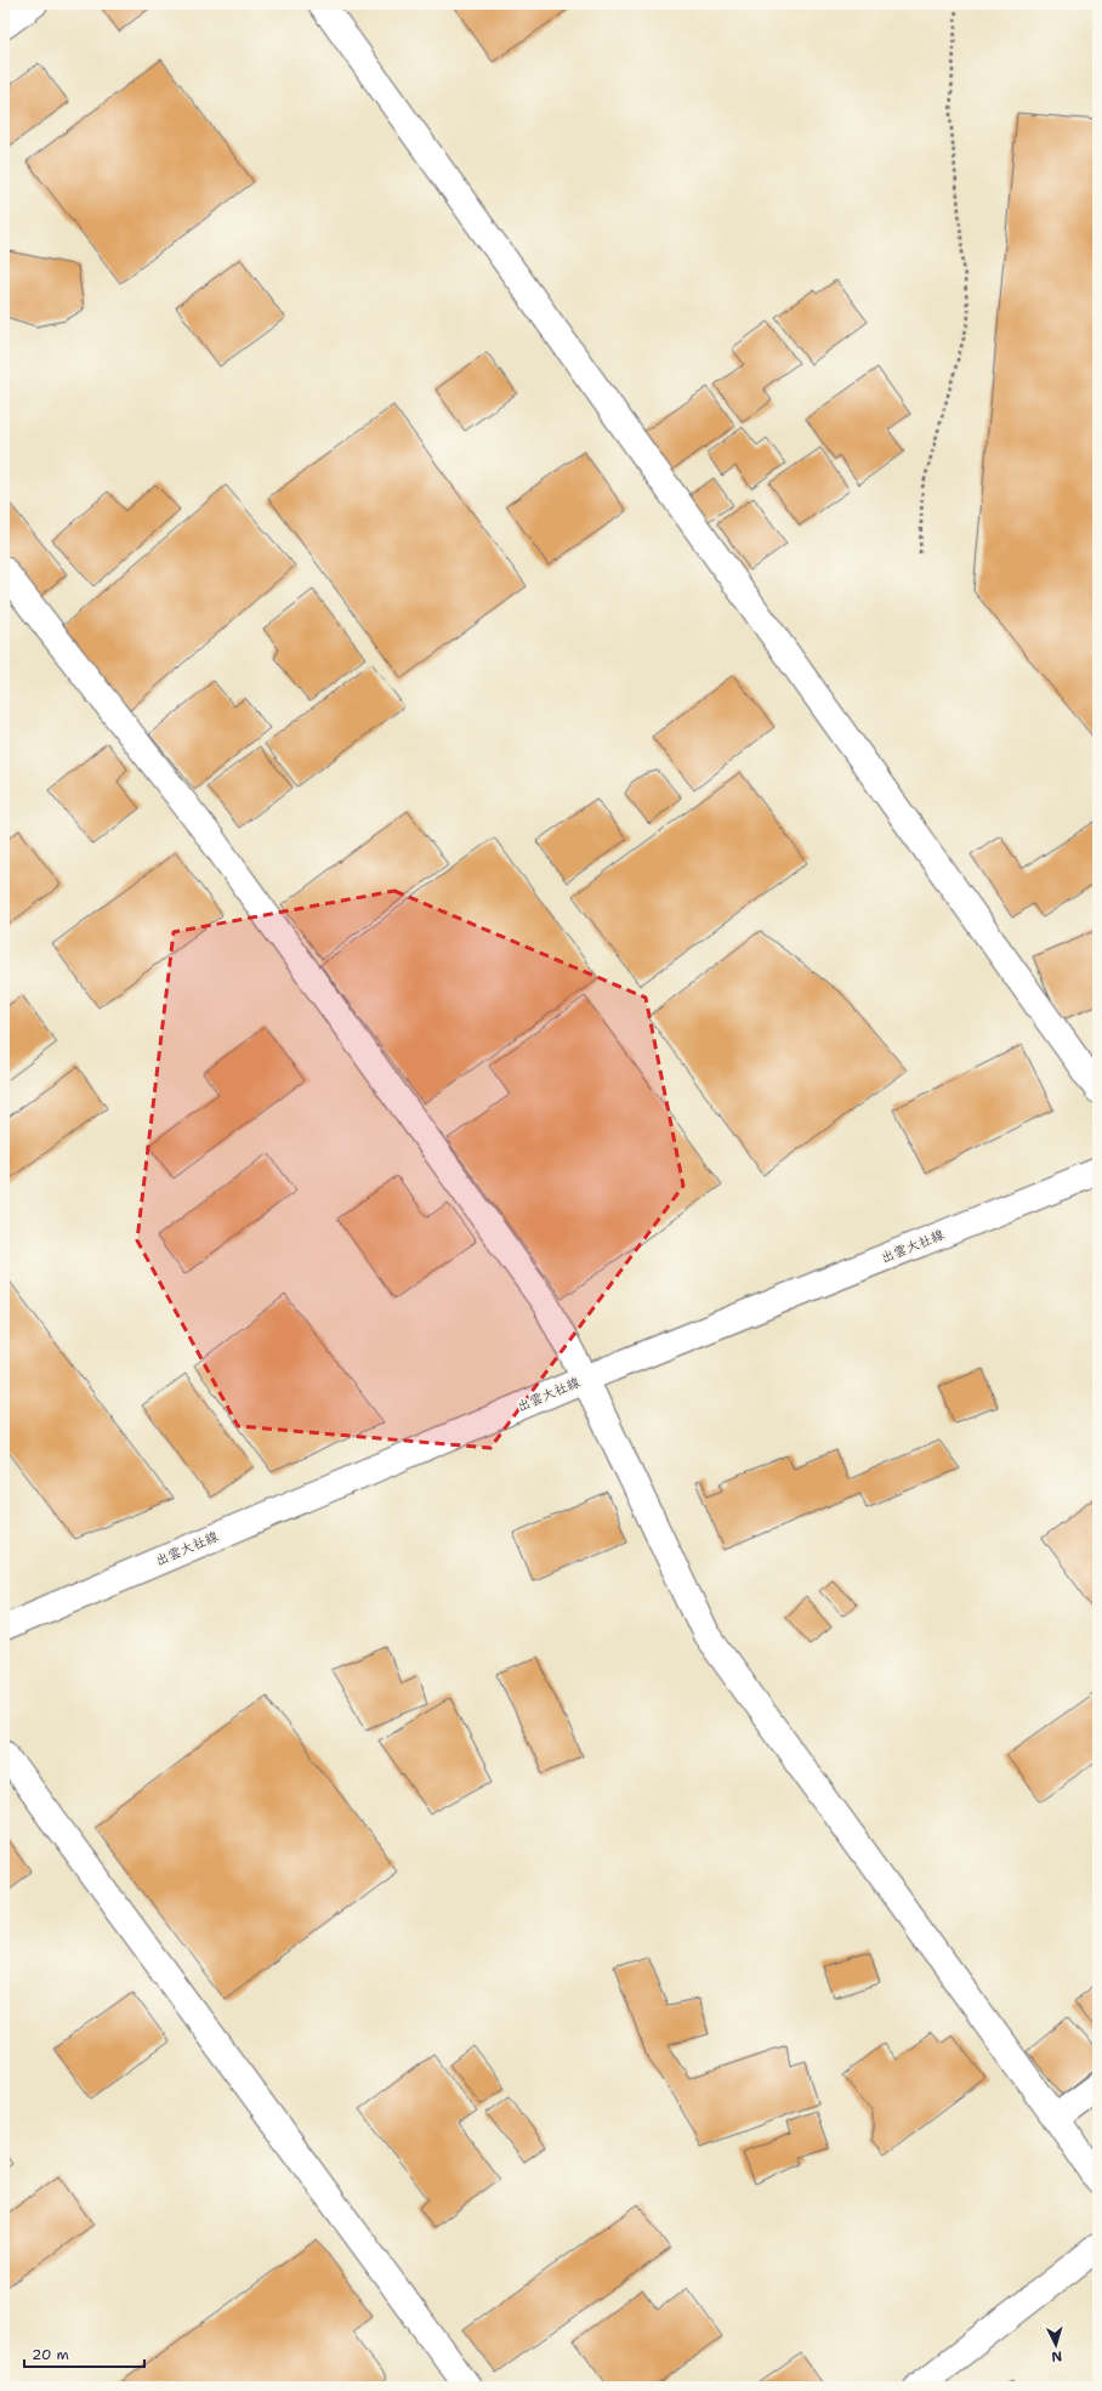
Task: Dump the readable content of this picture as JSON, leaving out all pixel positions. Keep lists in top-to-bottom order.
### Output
{
  "streets": {
    "street": ["出雲大社線"]
  },
  "scale_bar": "20 m",
  "north": "bottom"
}
